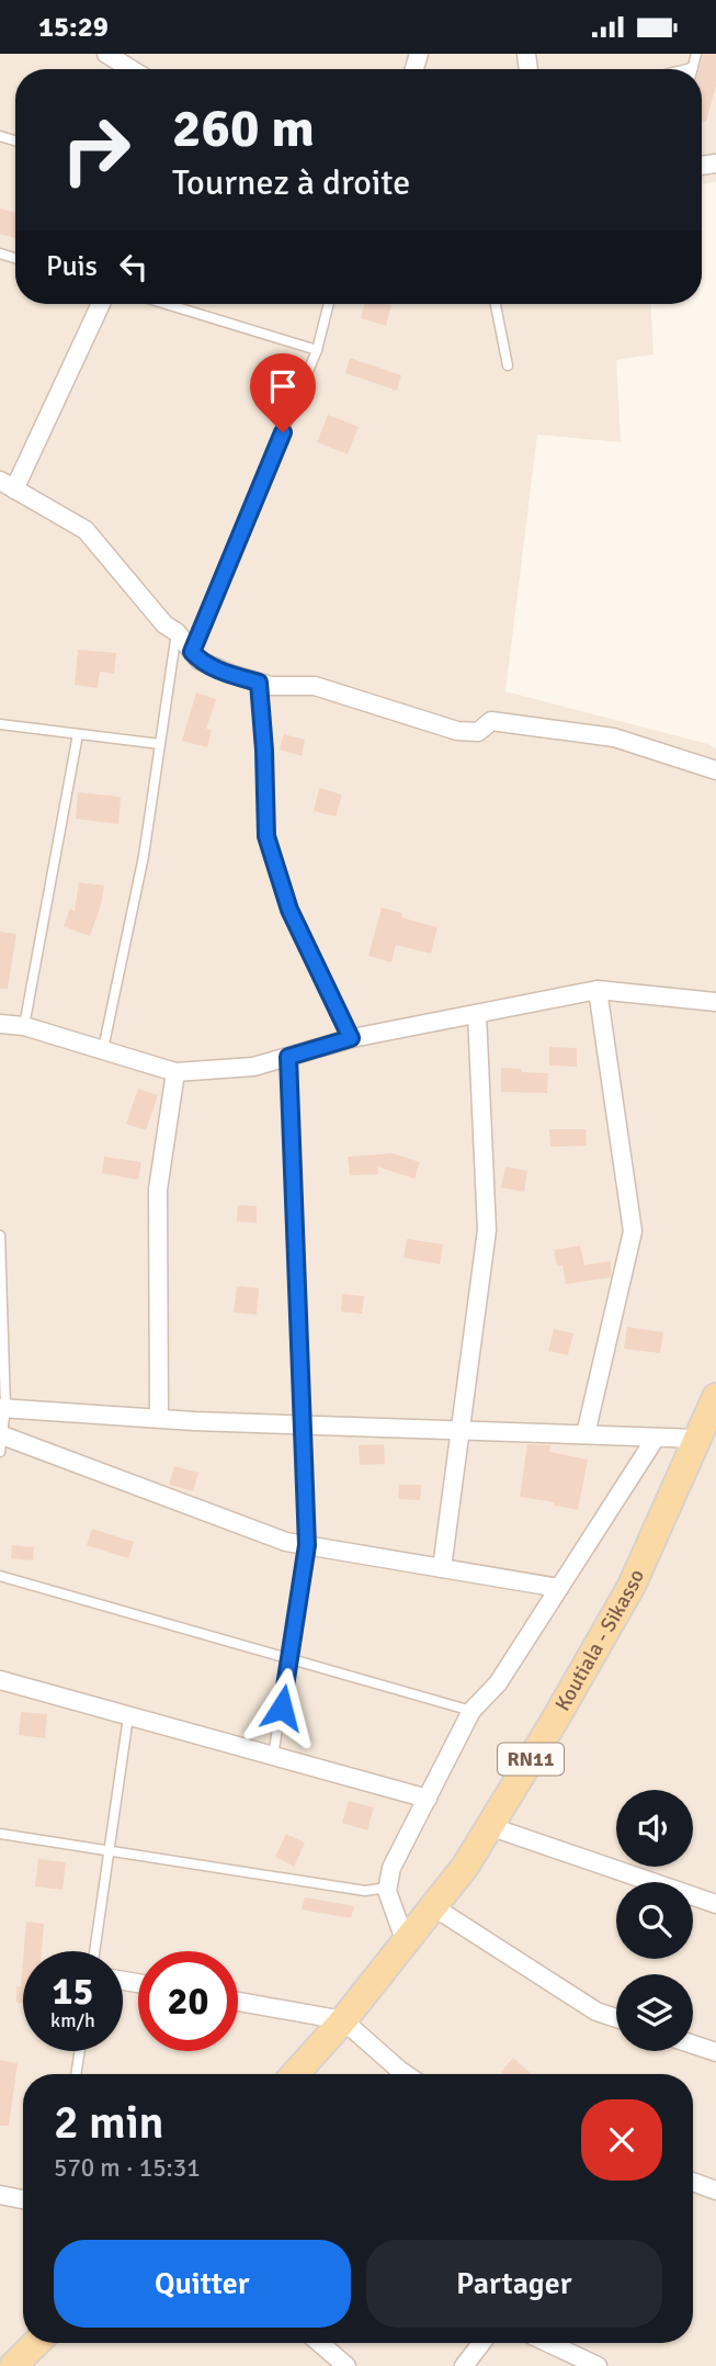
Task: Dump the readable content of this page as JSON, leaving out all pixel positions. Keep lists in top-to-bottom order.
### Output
{
  "streets": {
    "main road": ["Koutiala - Sikasso", "RN11"]
  },
  "page": {
    "status": "15:29",
    "turn": ["260 m", "Tournez à droite"],
    "then": "Puis",
    "speed": "15 km/h",
    "limit": "20",
    "heading": ["2 min", "570 m · 15:31"],
    "buttons": ["Quitter", "Partager"]
  }
}
